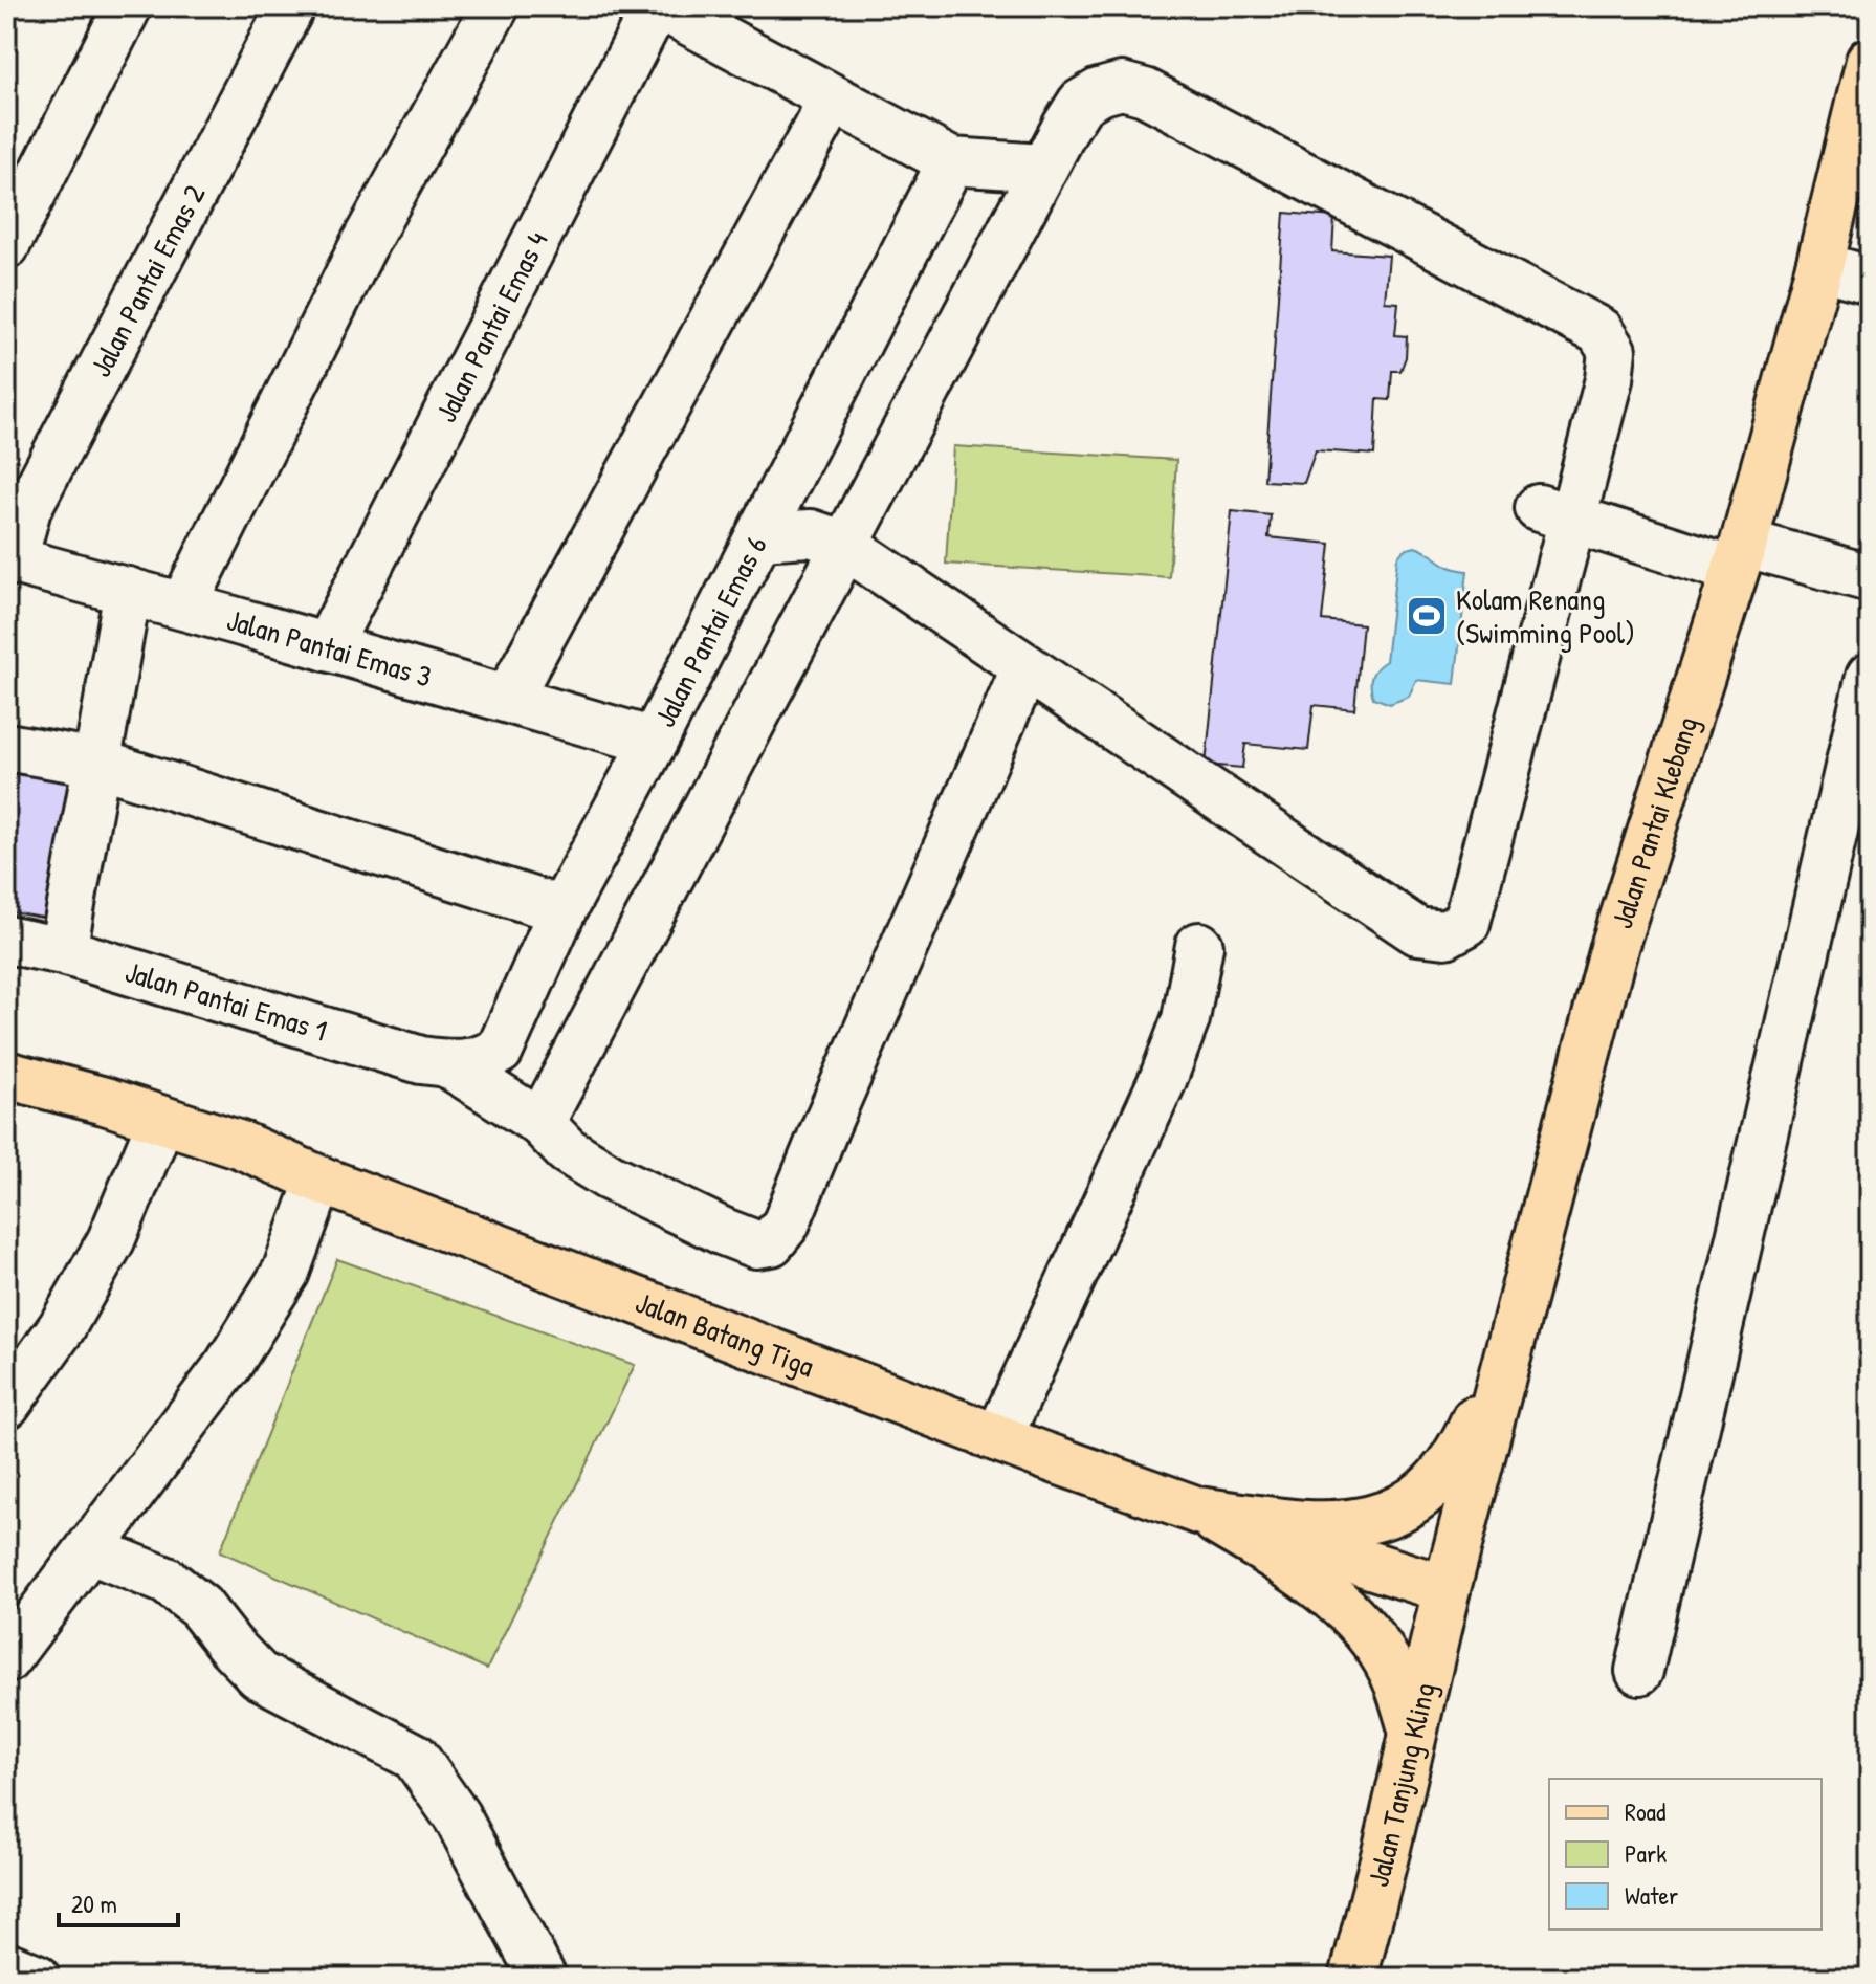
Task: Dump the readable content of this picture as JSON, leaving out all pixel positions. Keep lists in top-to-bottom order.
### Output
{
  "streets": {
    "main road": ["Jalan Pantai Klebang", "Jalan Batang Tiga", "Jalan Tanjung Kling"],
    "street": [
      "Jalan Pantai Emas 2",
      "Jalan Pantai Emas 4",
      "Jalan Pantai Emas 6",
      "Jalan Pantai Emas 3",
      "Jalan Pantai Emas 1"
    ]
  },
  "crossings": [
    ["Jalan Pantai Emas 2", "Jalan Pantai Emas 3"],
    ["Jalan Pantai Emas 4", "Jalan Pantai Emas 3"],
    ["Jalan Pantai Emas 6", "Jalan Pantai Emas 3"],
    ["Jalan Pantai Emas 6", "Jalan Pantai Emas 1"],
    ["Jalan Pantai Klebang", "Jalan Batang Tiga"],
    ["Jalan Pantai Klebang", "Jalan Tanjung Kling"],
    ["Jalan Batang Tiga", "Jalan Tanjung Kling"]
  ],
  "places": {
    "sports": ["Kolam Renang (Swimming Pool)"]
  },
  "legend": ["Road", "Park", "Water"],
  "scale_bar": "20 m"
}
